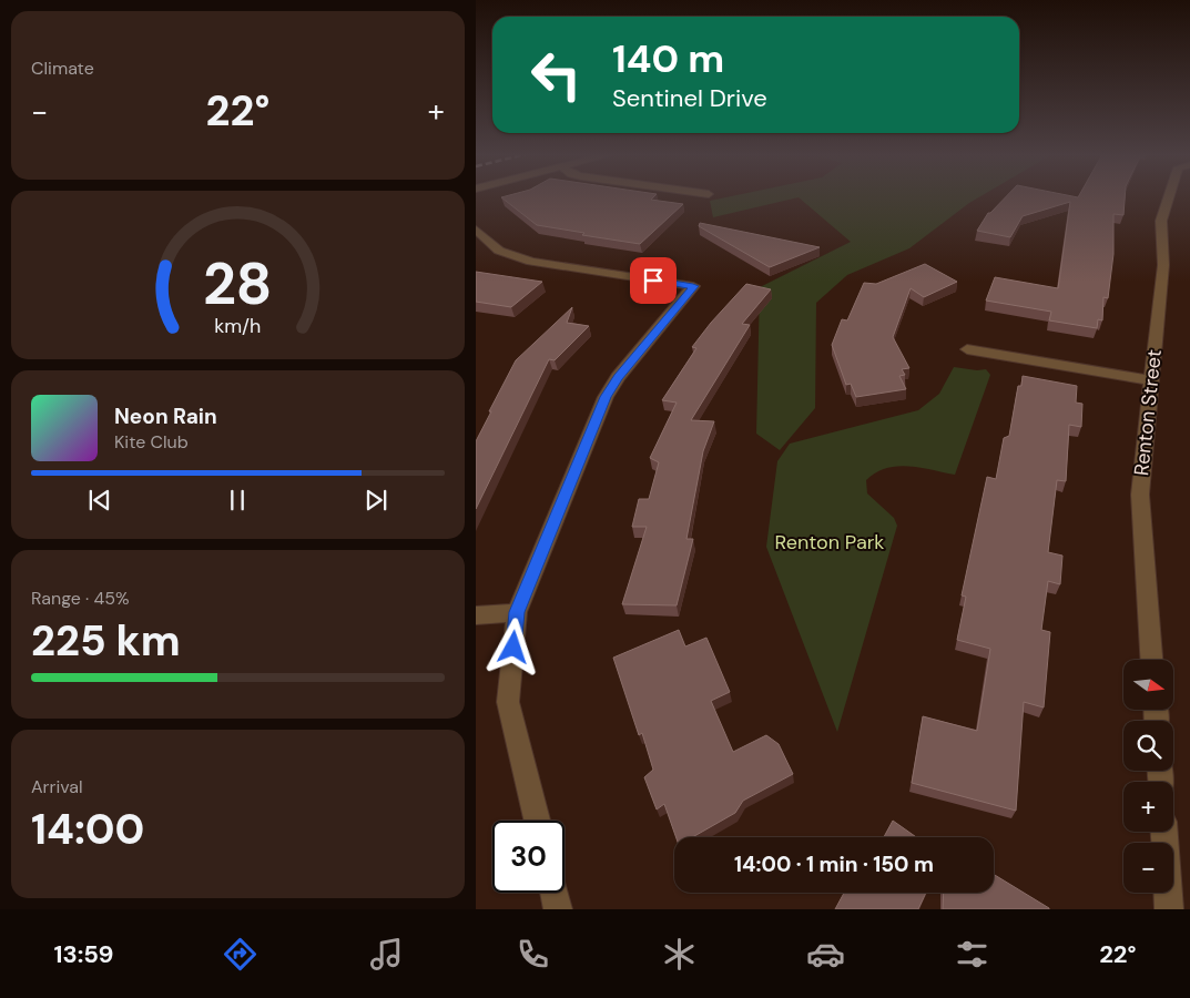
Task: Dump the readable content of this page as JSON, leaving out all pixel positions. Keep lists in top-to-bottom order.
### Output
{
  "streets": {
    "street": ["Renton Street"]
  },
  "parks": ["Renton Park"],
  "north": "right",
  "page": {
    "tile": [
      "Climate",
      ["Range · 45%", "225 km"],
      ["Arrival", "14:00"]
    ],
    "turn": ["140 m", "Sentinel Drive"],
    "heat": ["−", "22°", "+"],
    "song": ["Neon Rain", "Kite Club"],
    "map_buttons": ["+", "−"],
    "limit": "30",
    "trip": "14:00 · 1 min · 150 m",
    "tabs": ["13:59", "22°"],
    "gauge": ["28", "km/h"]
  }
}
